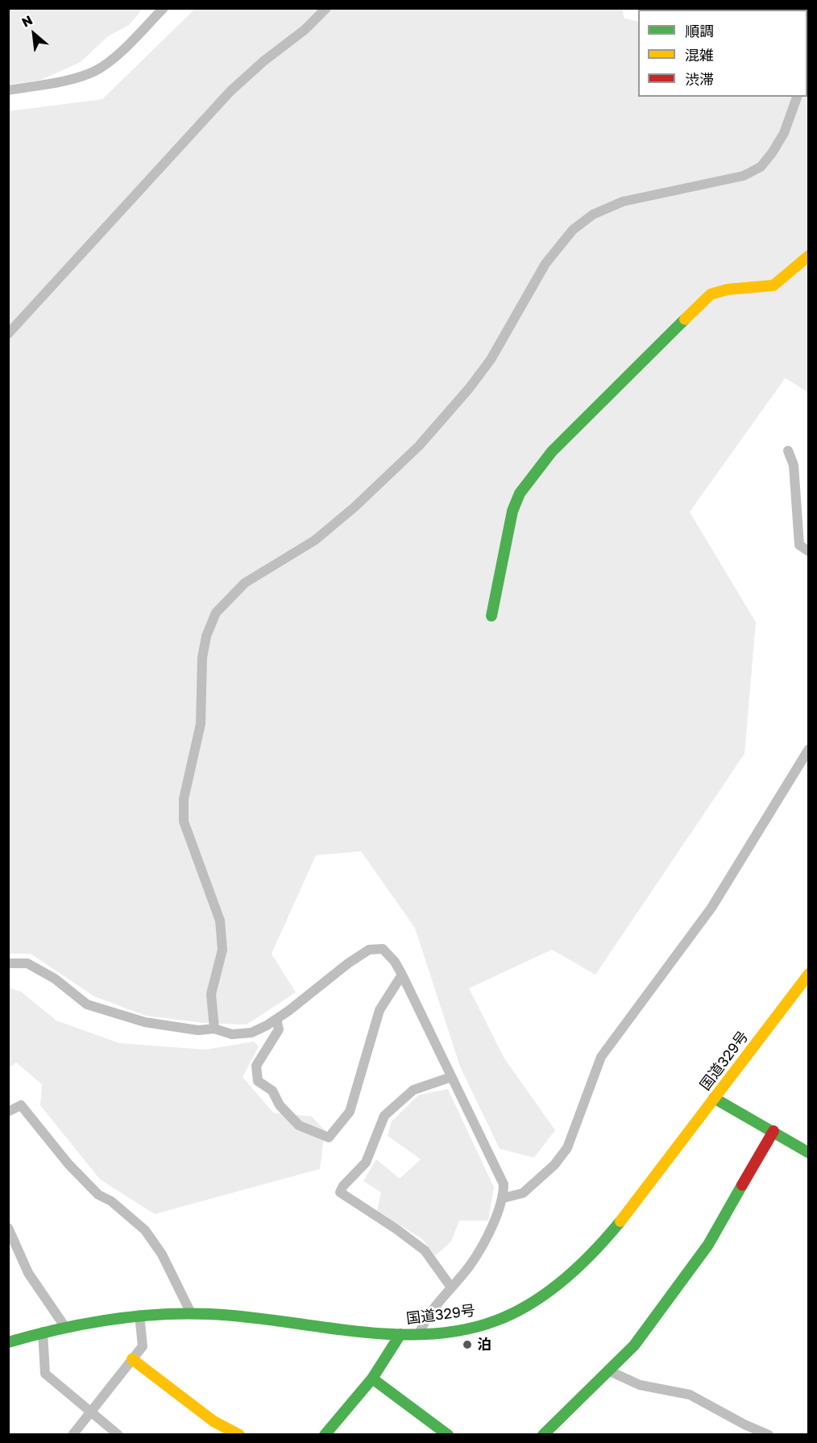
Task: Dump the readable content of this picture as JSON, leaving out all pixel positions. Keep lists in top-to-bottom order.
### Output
{
  "streets": {
    "main road": ["国道329号"]
  },
  "places": ["泊"],
  "legend": ["順調", "混雑", "渋滞"],
  "north": "top left"
}
